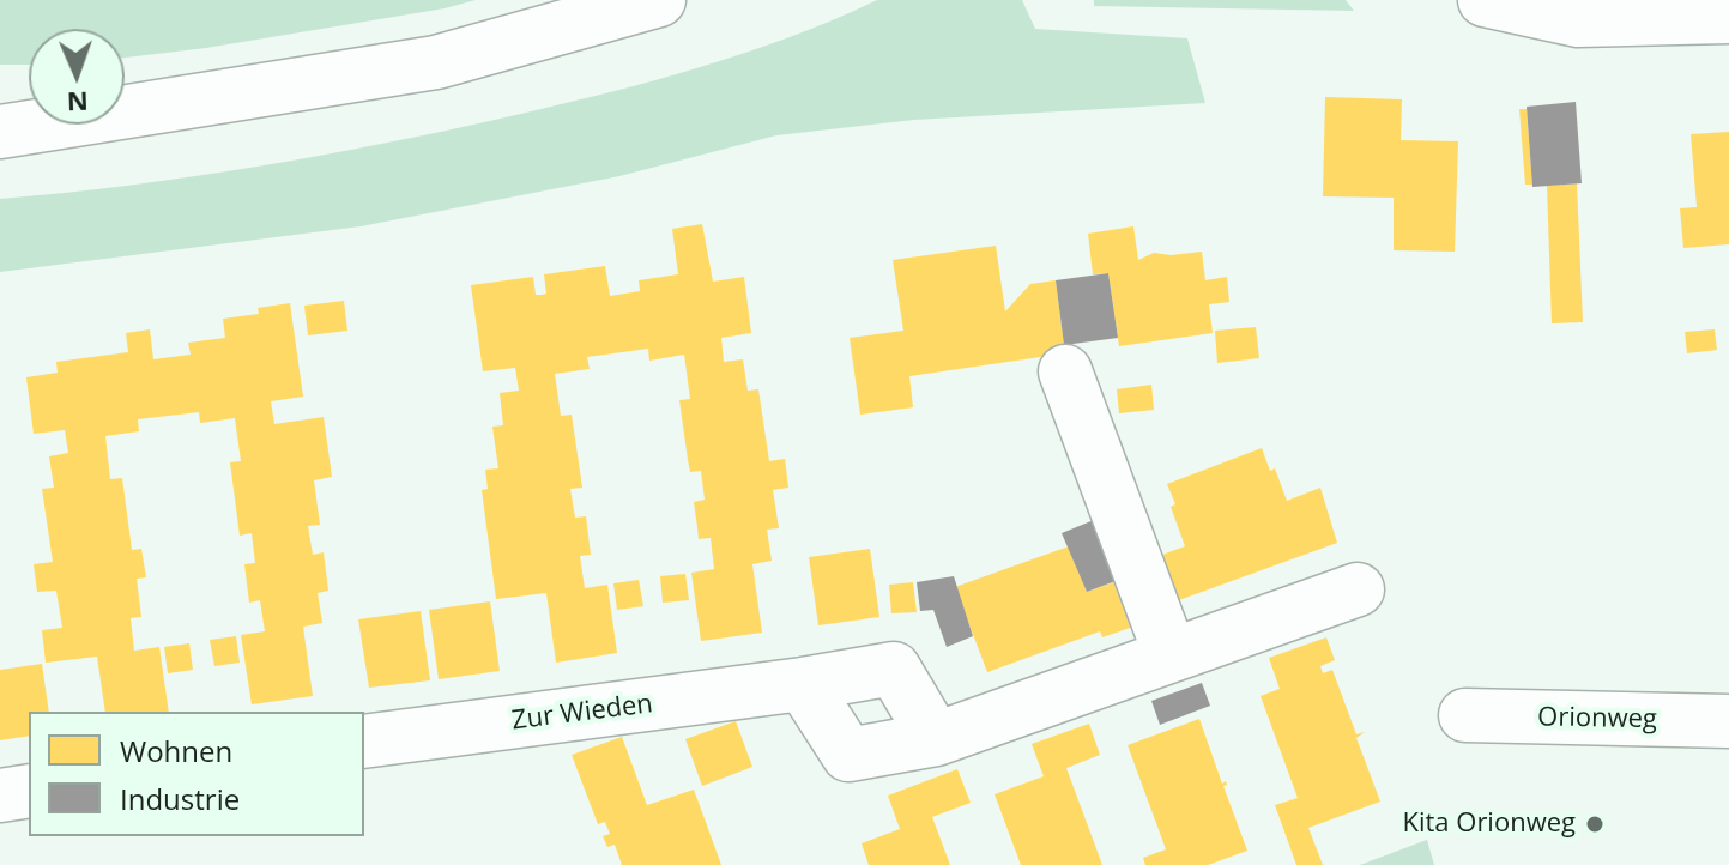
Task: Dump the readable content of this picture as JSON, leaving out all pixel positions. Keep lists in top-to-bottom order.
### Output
{
  "streets": {
    "street": ["Zur Wieden", "Orionweg"]
  },
  "places": ["Kita Orionweg"],
  "legend": ["Wohnen", "Industrie"],
  "north": "bottom"
}
